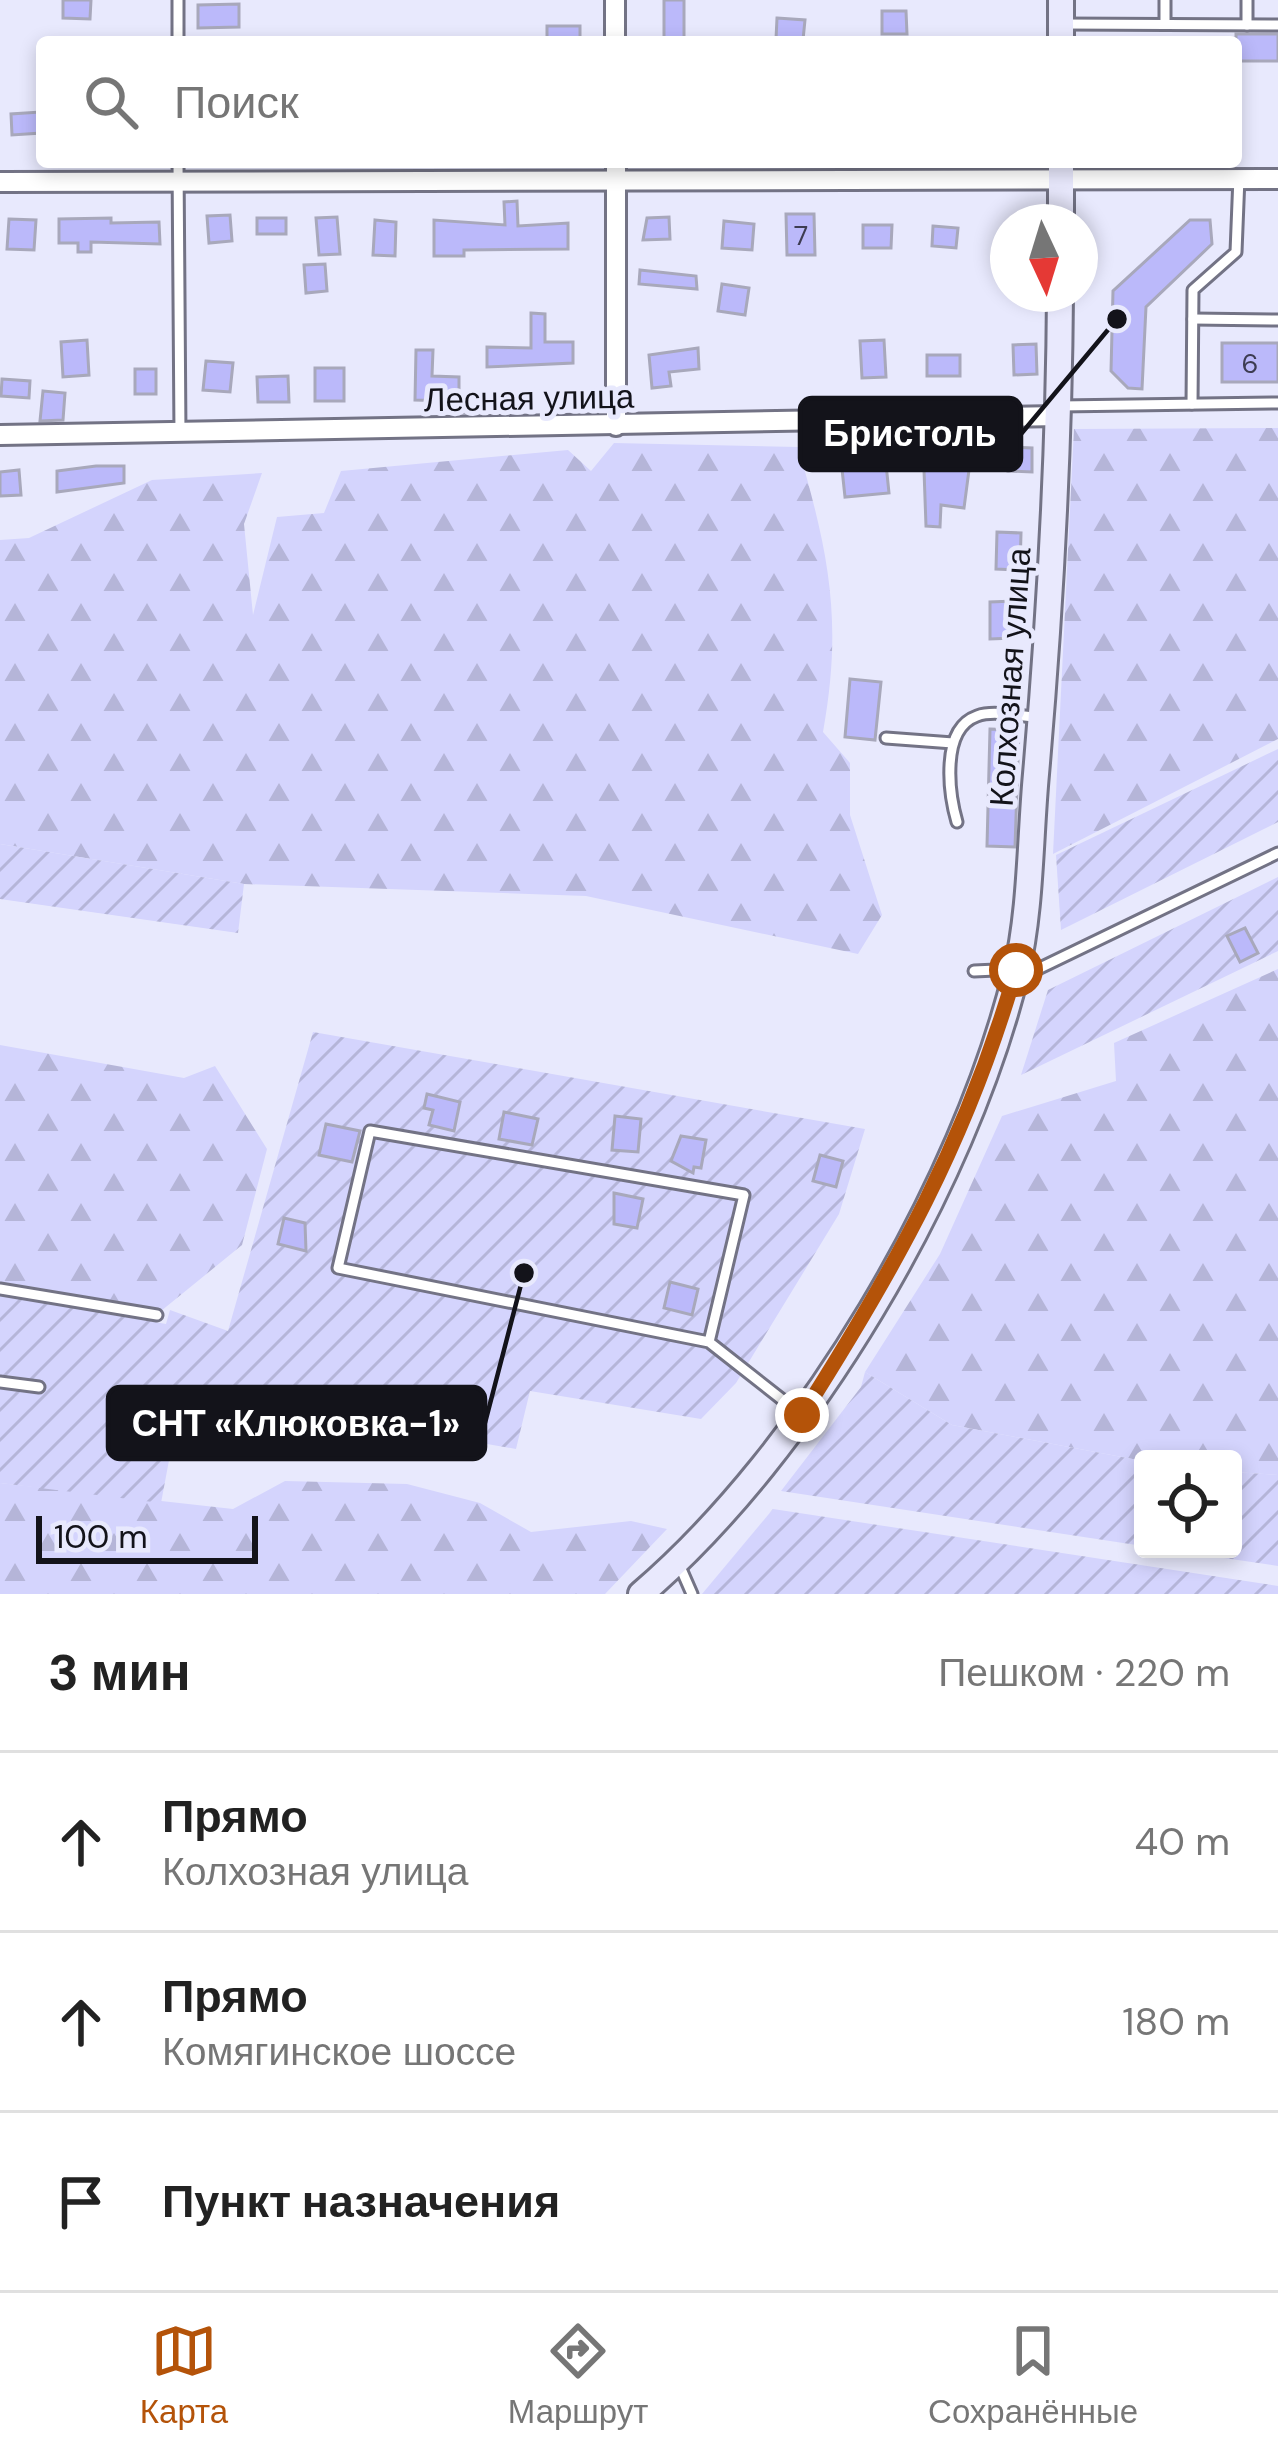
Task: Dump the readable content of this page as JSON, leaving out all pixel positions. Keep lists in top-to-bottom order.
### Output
{
  "streets": {
    "street": ["Лесная улица", "Колхозная улица"]
  },
  "crossings": [
    ["Лесная улица", "Колхозная улица"]
  ],
  "places": ["Бристоль", "СНТ «Клюковка-1»"],
  "house_numbers": ["7", "6"],
  "scale_bar": "100 m",
  "north": "bottom",
  "page": {
    "search": "Поиск",
    "scale": "100 m",
    "heading": ["3 мин", "Пешком · 220 m"],
    "list": [
      ["Прямо", "Колхозная улица", "40 m"],
      ["Прямо", "Комягинское шоссе", "180 m"],
      "Пункт назначения"
    ],
    "nav": ["Карта", "Маршрут", "Сохранённые"]
  }
}
